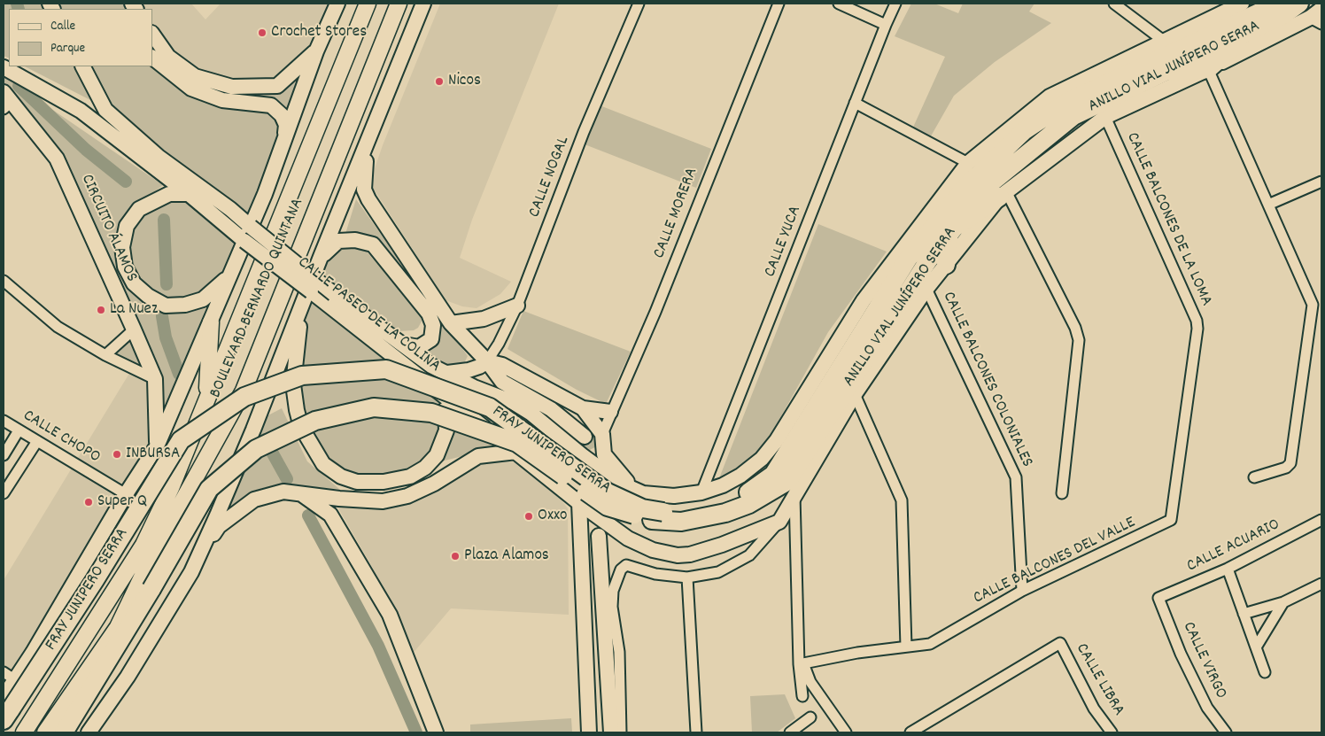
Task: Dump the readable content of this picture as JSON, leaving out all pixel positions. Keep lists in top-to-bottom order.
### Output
{
  "streets": {
    "highway": ["ANILLO VIAL JUNÍPERO SERRA", "FRAY JUNIPERO SERRA"],
    "main road": ["BOULEVARD BERNARDO QUINTANA"],
    "street": [
      "CALLE NOGAL",
      "CALLE MORERA",
      "CALLE BALCONES DE LA LOMA",
      "CIRCUITO ÁLAMOS",
      "CALLE YUCA",
      "CALLE PASEO DE LA COLINA",
      "CALLE BALCONES COLONIALES",
      "CALLE CHOPO",
      "CALLE ACUARIO",
      "CALLE BALCONES DEL VALLE",
      "CALLE VIRGO",
      "CALLE LIBRA"
    ]
  },
  "crossings": [
    ["ANILLO VIAL JUNÍPERO SERRA", "FRAY JUNIPERO SERRA"],
    ["CALLE BALCONES DE LA LOMA", "CALLE BALCONES DEL VALLE"],
    ["CIRCUITO ÁLAMOS", "BOULEVARD BERNARDO QUINTANA"],
    ["BOULEVARD BERNARDO QUINTANA", "CALLE CHOPO"],
    ["BOULEVARD BERNARDO QUINTANA", "FRAY JUNIPERO SERRA"],
    ["CALLE BALCONES COLONIALES", "CALLE BALCONES DEL VALLE"],
    ["CALLE ACUARIO", "CALLE VIRGO"]
  ],
  "places": [
    "Crochet Stores",
    "Nicos",
    "La Nuez",
    "INBURSA",
    "Super Q",
    "Oxxo",
    "Plaza Alamos"
  ],
  "legend": ["Calle", "Parque"]
}
